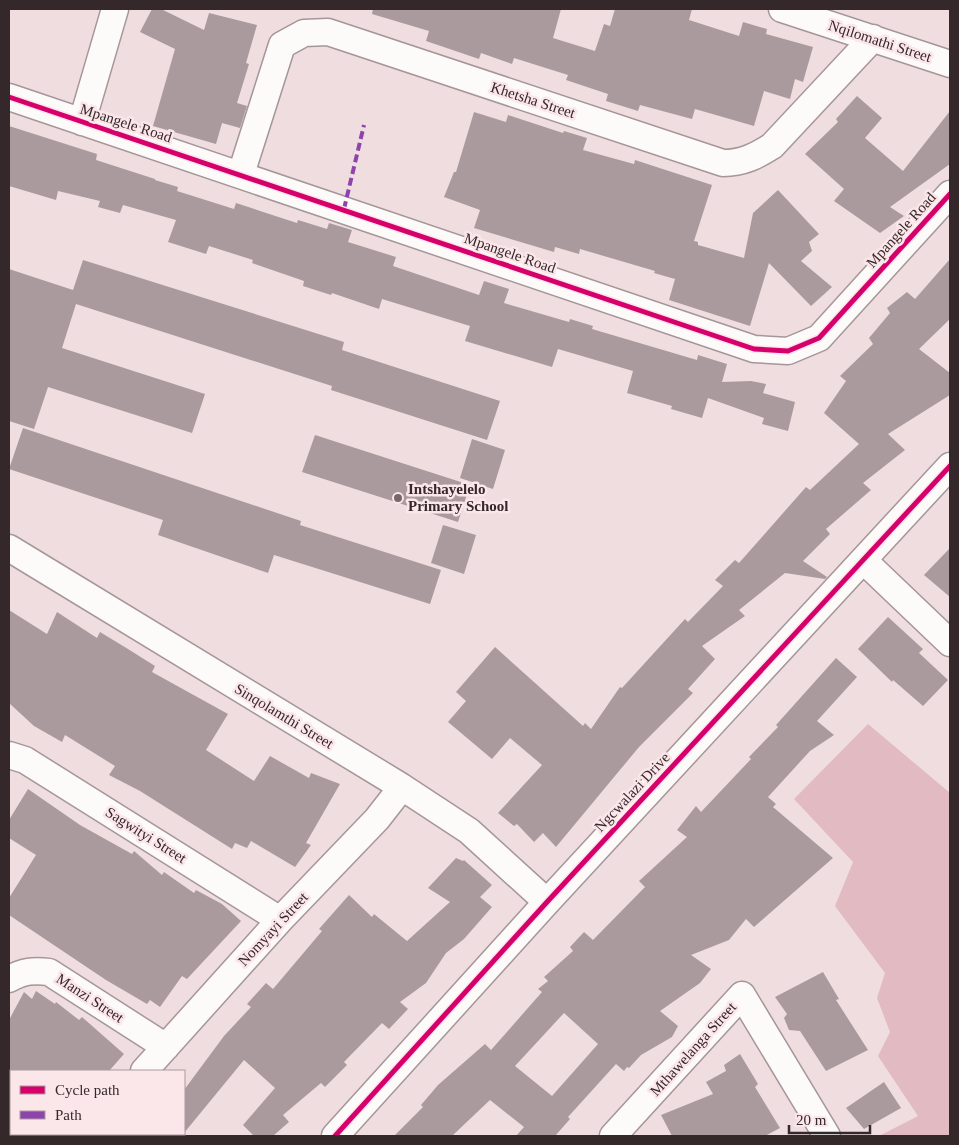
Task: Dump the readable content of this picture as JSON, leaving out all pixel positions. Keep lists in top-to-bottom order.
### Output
{
  "streets": {
    "street": [
      "Nqilomathi Street",
      "Khetsha Street",
      "Mpangele Road",
      "Sinqolamthi Street",
      "Ngcwalazi Drive",
      "Sagwityi Street",
      "Nomyayi Street",
      "Manzi Street",
      "Mthawelanga Street"
    ]
  },
  "crossings": [
    ["Nqilomathi Street", "Khetsha Street"],
    ["Khetsha Street", "Mpangele Road"],
    ["Sinqolamthi Street", "Ngcwalazi Drive"],
    ["Sinqolamthi Street", "Nomyayi Street"],
    ["Sagwityi Street", "Nomyayi Street"],
    ["Nomyayi Street", "Manzi Street"]
  ],
  "places": ["Intshayelelo Primary School"],
  "legend": ["Cycle path", "Path"],
  "scale_bar": "20 m"
}
